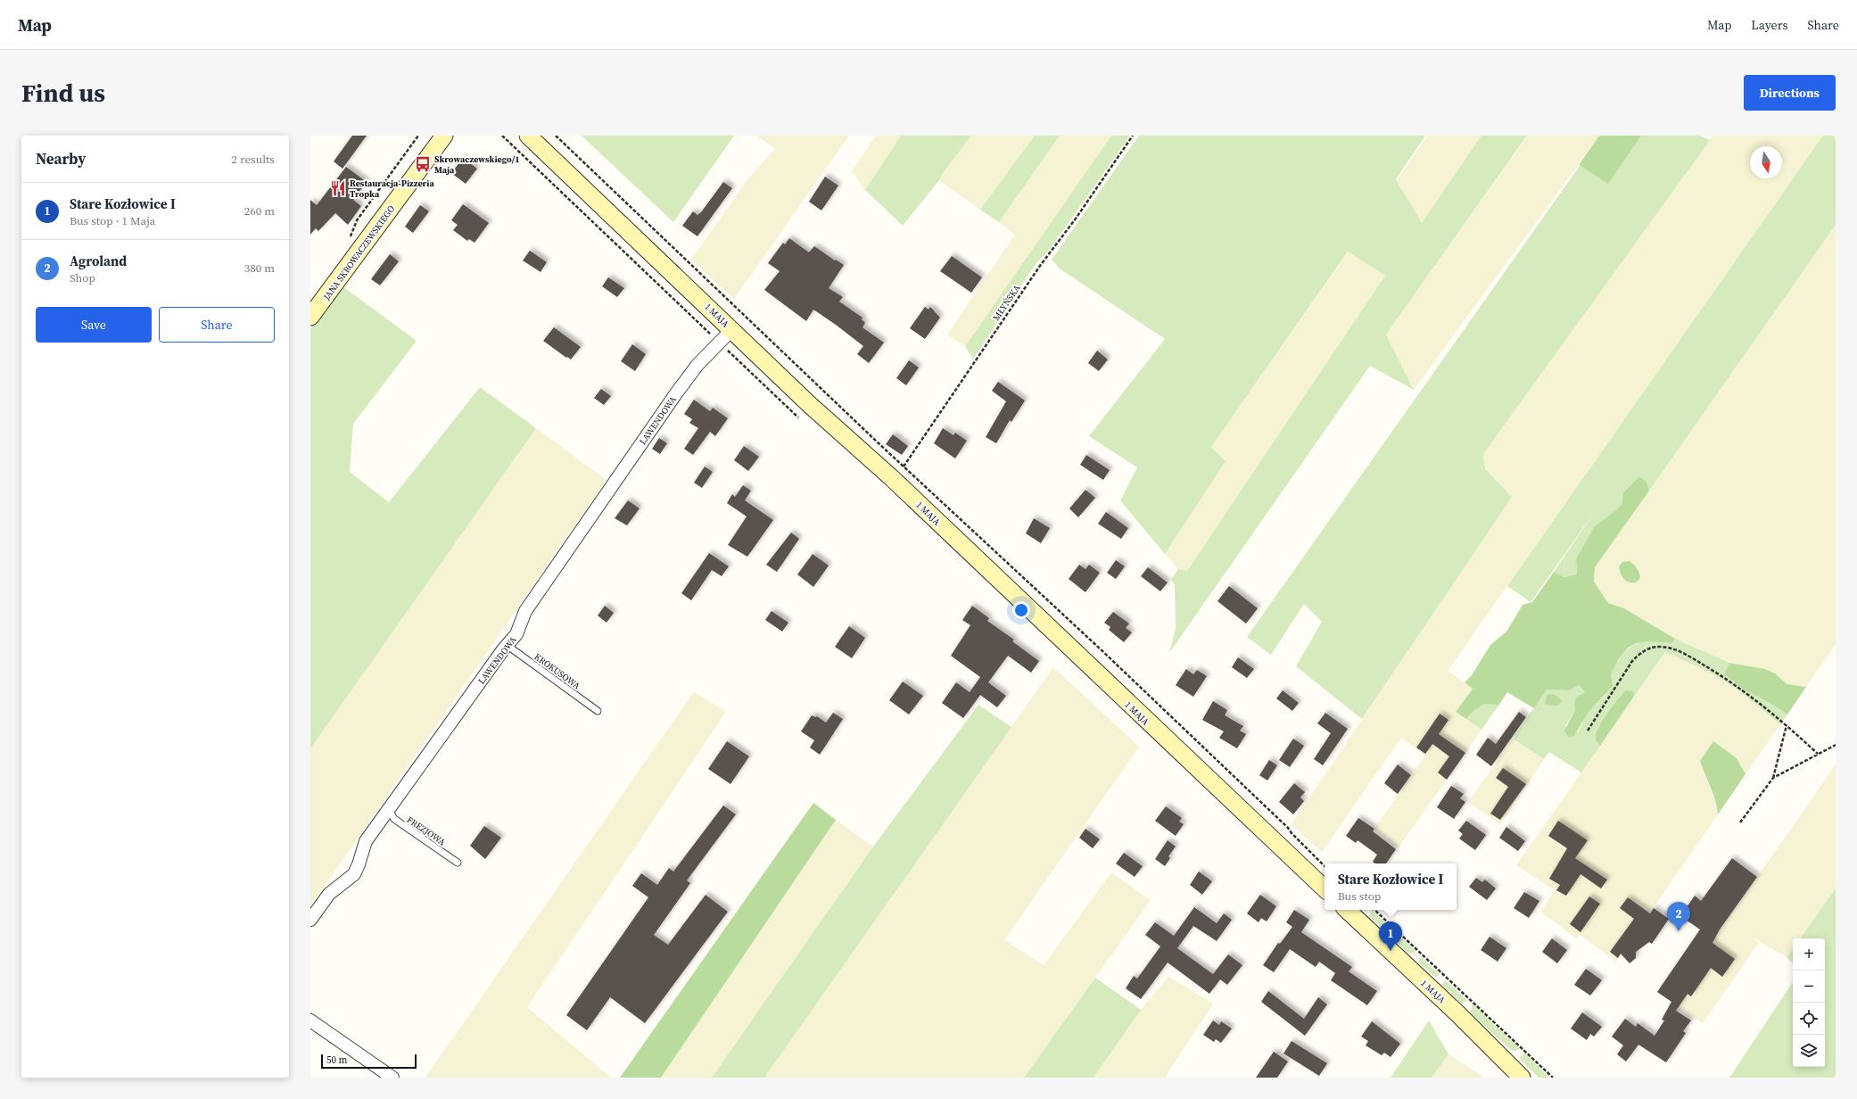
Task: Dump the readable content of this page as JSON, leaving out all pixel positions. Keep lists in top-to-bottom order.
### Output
{
  "streets": {
    "street": ["JANA SKROWACZEWSKIEGO", "1 MAJA", "LAWENDOWA"],
    "lane": ["KROKUSOWA", "FREZJOWA"],
    "path": ["MŁYŃSKA"]
  },
  "crossings": [
    ["MŁYŃSKA", "1 MAJA"],
    ["1 MAJA", "LAWENDOWA"],
    ["LAWENDOWA", "KROKUSOWA"],
    ["LAWENDOWA", "FREZJOWA"]
  ],
  "places": {
    "bus stop": ["Skrowaczewskiego/1 Maja"],
    "restaurant": ["Restauracja-Pizzeria Tropka"]
  },
  "scale_bar": "50 m",
  "north": "bottom",
  "page": {
    "header": "Map",
    "nav": ["Map", "Layers", "Share"],
    "buttons": [
      "Directions",
      ["Save", "Share"]
    ],
    "title": "Find us",
    "heading": ["Nearby", "2 results"],
    "list": [
      {
        "mark": "1",
        "name": "Stare Kozłowice I",
        "note": "Bus stop · 1 Maja",
        "value": "260 m"
      },
      {
        "mark": "2",
        "name": "Agroland",
        "note": "Shop",
        "value": "380 m"
      }
    ],
    "popup": ["Stare Kozłowice I", "Bus stop"],
    "pins": ["2", "1"],
    "map_buttons": ["+", "−"],
    "scale": "50 m"
  }
}
